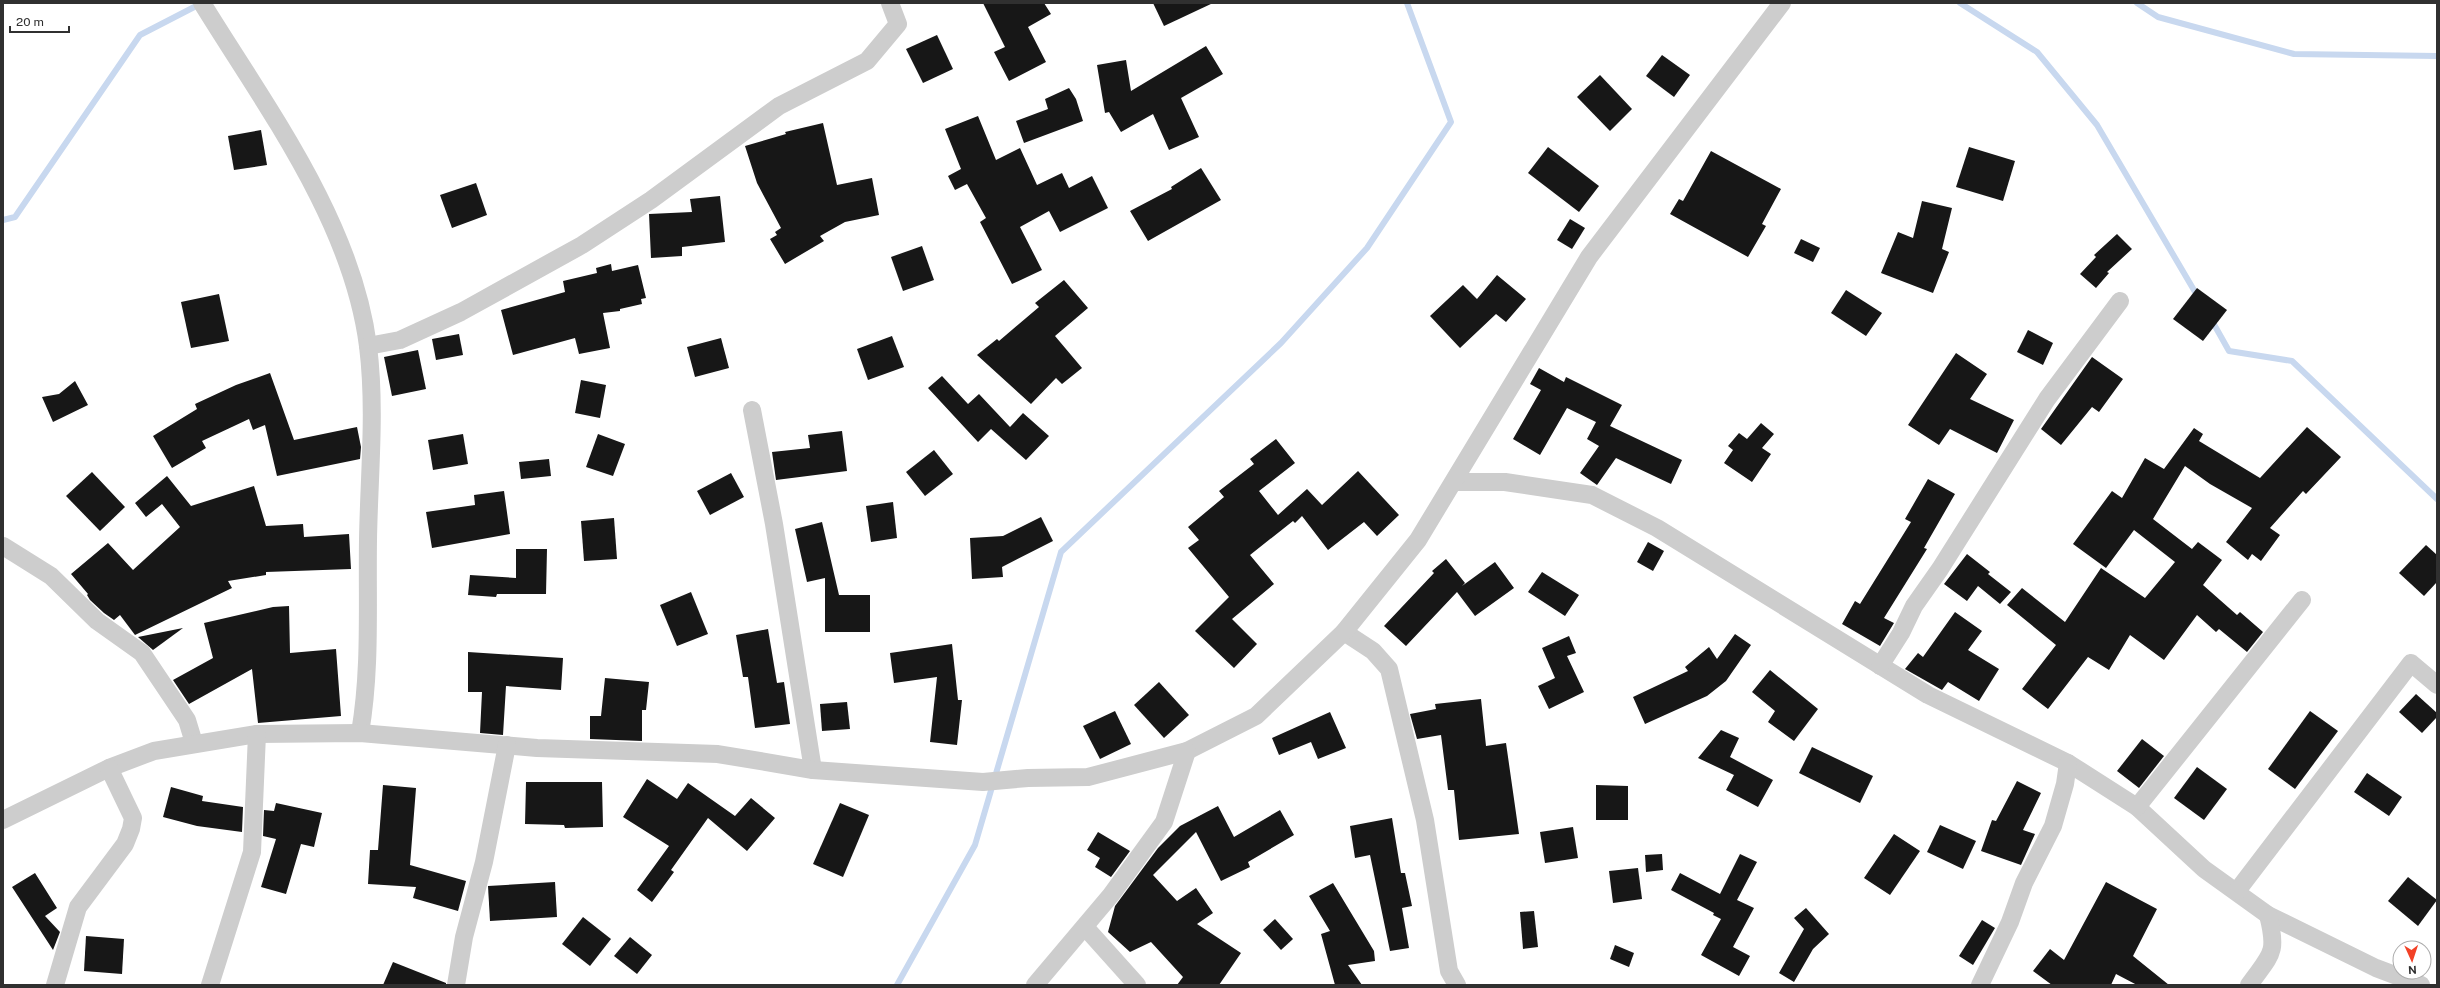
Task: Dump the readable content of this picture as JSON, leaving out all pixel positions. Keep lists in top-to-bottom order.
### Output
{
  "scale_bar": "20 m",
  "north": "bottom"
}
